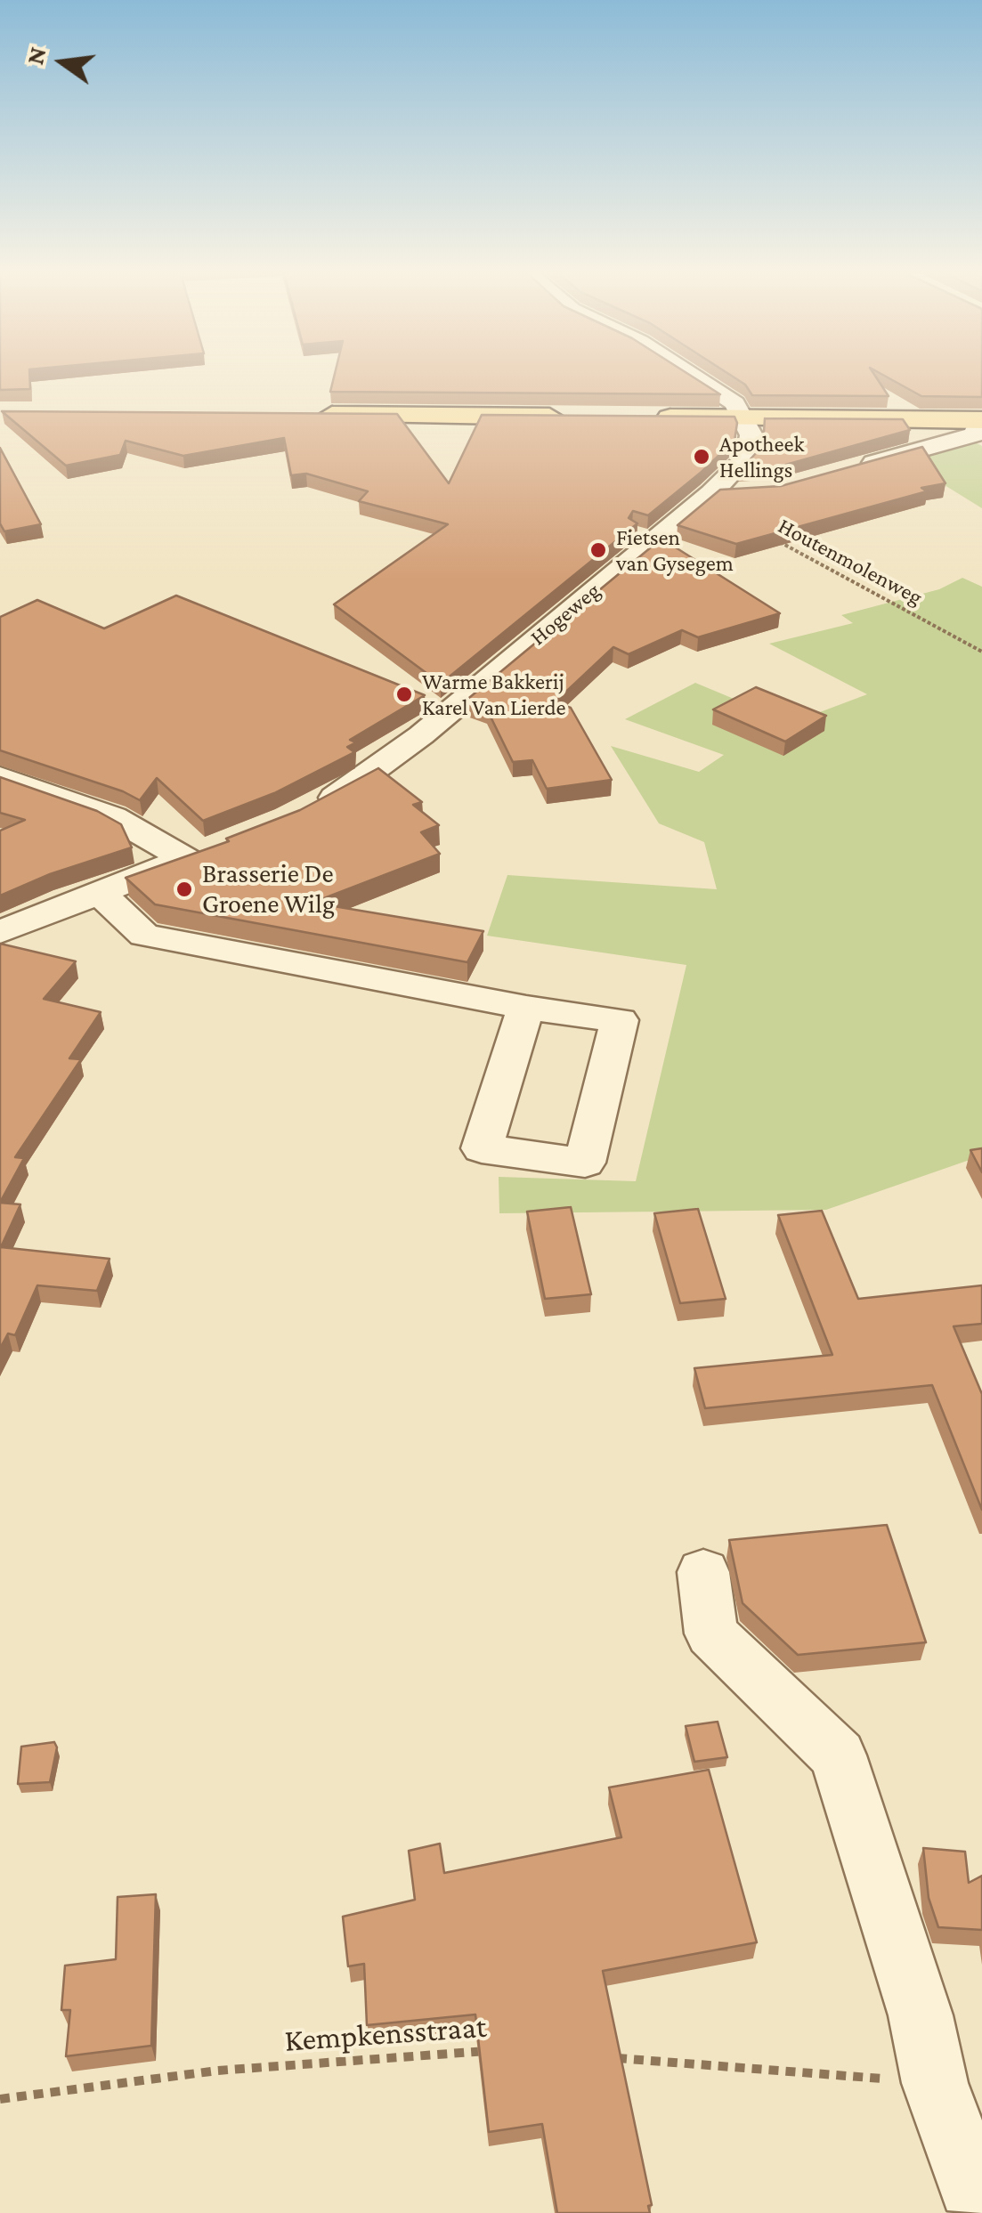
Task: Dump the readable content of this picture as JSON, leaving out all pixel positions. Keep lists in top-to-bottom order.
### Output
{
  "streets": {
    "street": ["Hogeweg"],
    "path": ["Houtenmolenweg", "Kempkensstraat"]
  },
  "places": [
    "Apotheek Hellings",
    "Fietsen van Gysegem",
    "Warme Bakkerij Karel Van Lierde",
    "Brasserie De Groene Wilg"
  ],
  "north": "left"
}
